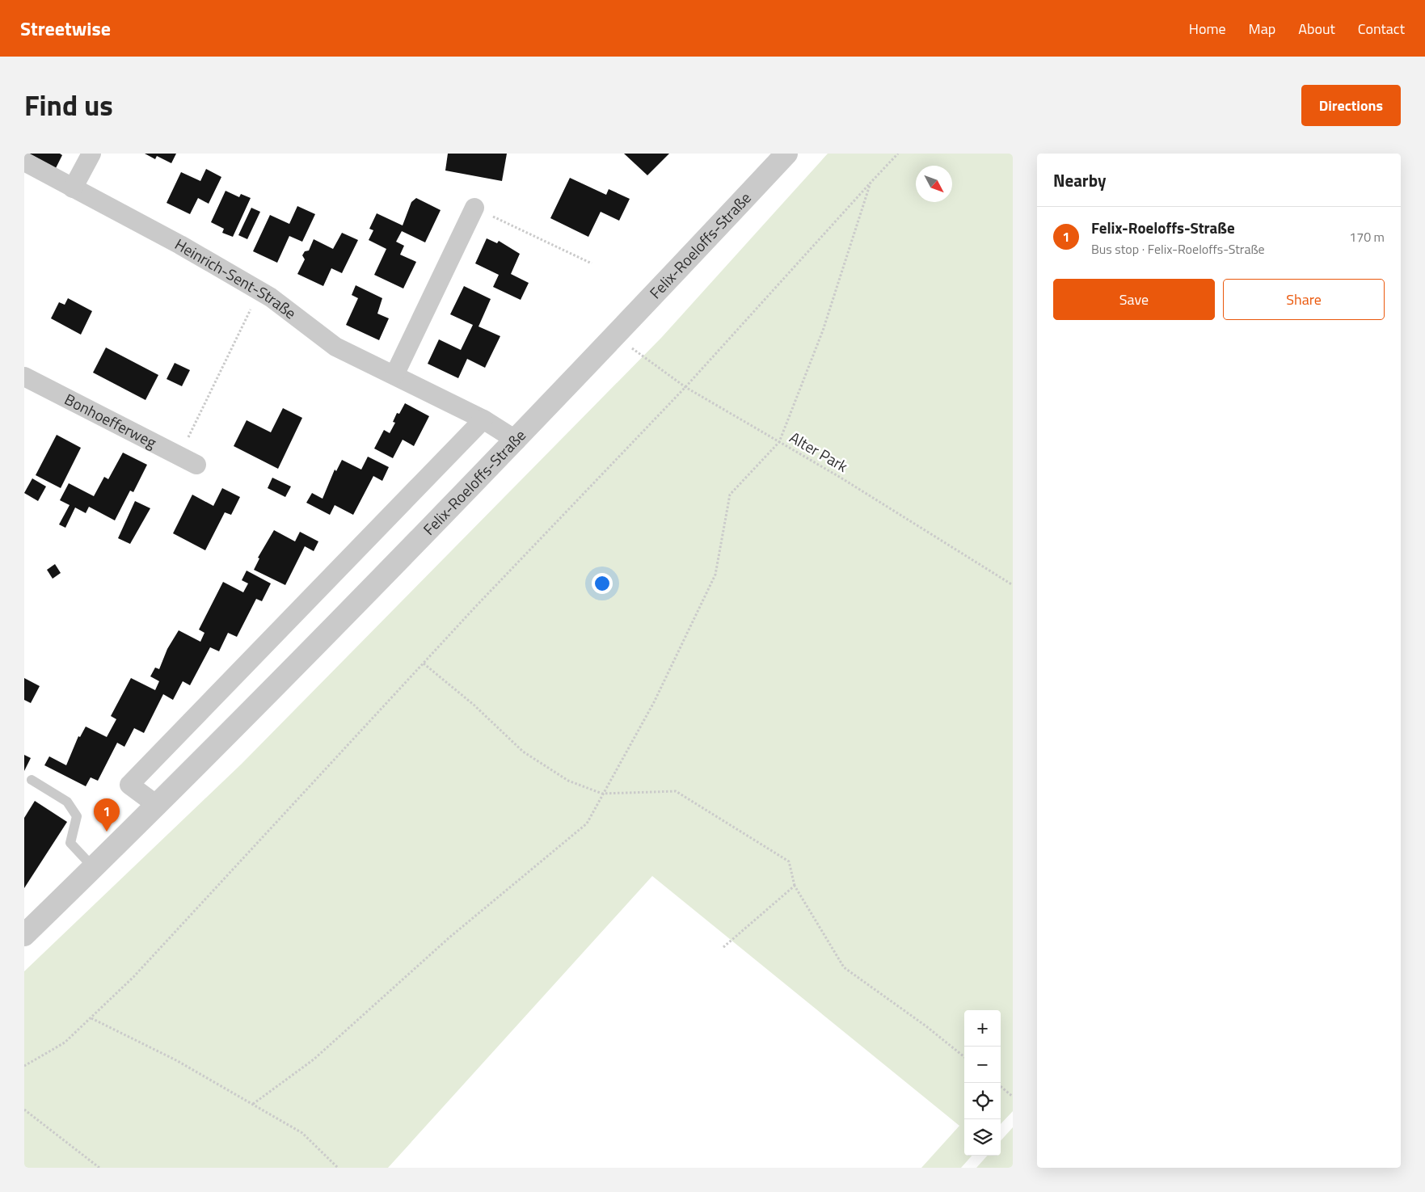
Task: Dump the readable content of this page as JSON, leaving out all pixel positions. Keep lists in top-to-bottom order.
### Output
{
  "streets": {
    "street": ["Felix-Roeloffs-Straße", "Heinrich-Sent-Straße", "Bonhoefferweg"],
    "path": ["Alter Park"]
  },
  "crossings": [
    ["Felix-Roeloffs-Straße", "Heinrich-Sent-Straße"],
    ["Felix-Roeloffs-Straße", "Alter Park"]
  ],
  "north": "bottom right",
  "page": {
    "header": "Streetwise",
    "nav": [
      "Home",
      "Map",
      "About",
      "Contact"
    ],
    "title": "Find us",
    "buttons": [
      "Directions",
      ["Save", "Share"]
    ],
    "heading": "Nearby",
    "list": [
      {
        "mark": "1",
        "name": "Felix-Roeloffs-Straße",
        "note": "Bus stop · Felix-Roeloffs-Straße",
        "value": "170 m"
      }
    ],
    "pins": "1",
    "map_buttons": ["+", "−"]
  }
}
